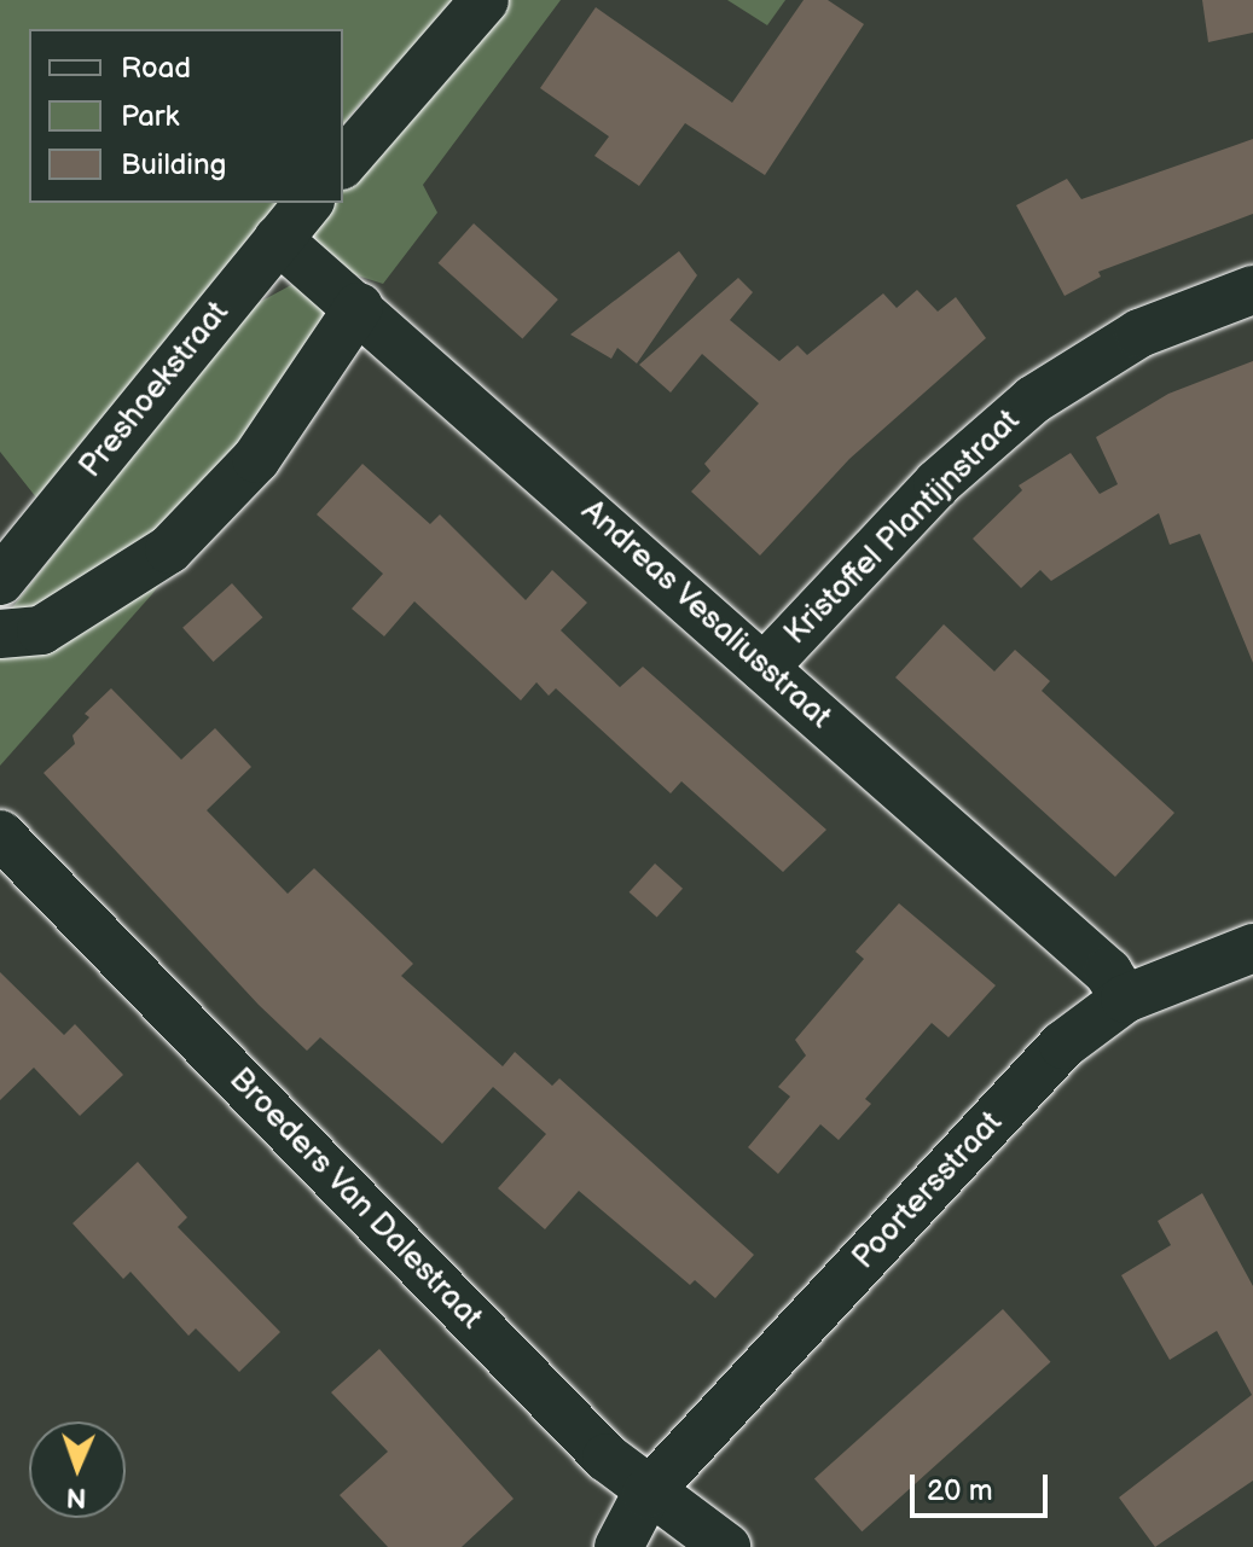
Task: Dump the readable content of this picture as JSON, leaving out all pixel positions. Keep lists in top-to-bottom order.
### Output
{
  "streets": {
    "street": [
      "Preshoekstraat",
      "Kristoffel Plantijnstraat",
      "Andreas Vesaliusstraat",
      "Poortersstraat",
      "Broeders Van Dalestraat"
    ]
  },
  "crossings": [
    ["Preshoekstraat", "Andreas Vesaliusstraat"],
    ["Kristoffel Plantijnstraat", "Andreas Vesaliusstraat"],
    ["Andreas Vesaliusstraat", "Poortersstraat"],
    ["Poortersstraat", "Broeders Van Dalestraat"]
  ],
  "legend": ["Road", "Park", "Building"],
  "scale_bar": "20 m",
  "north": "bottom"
}
